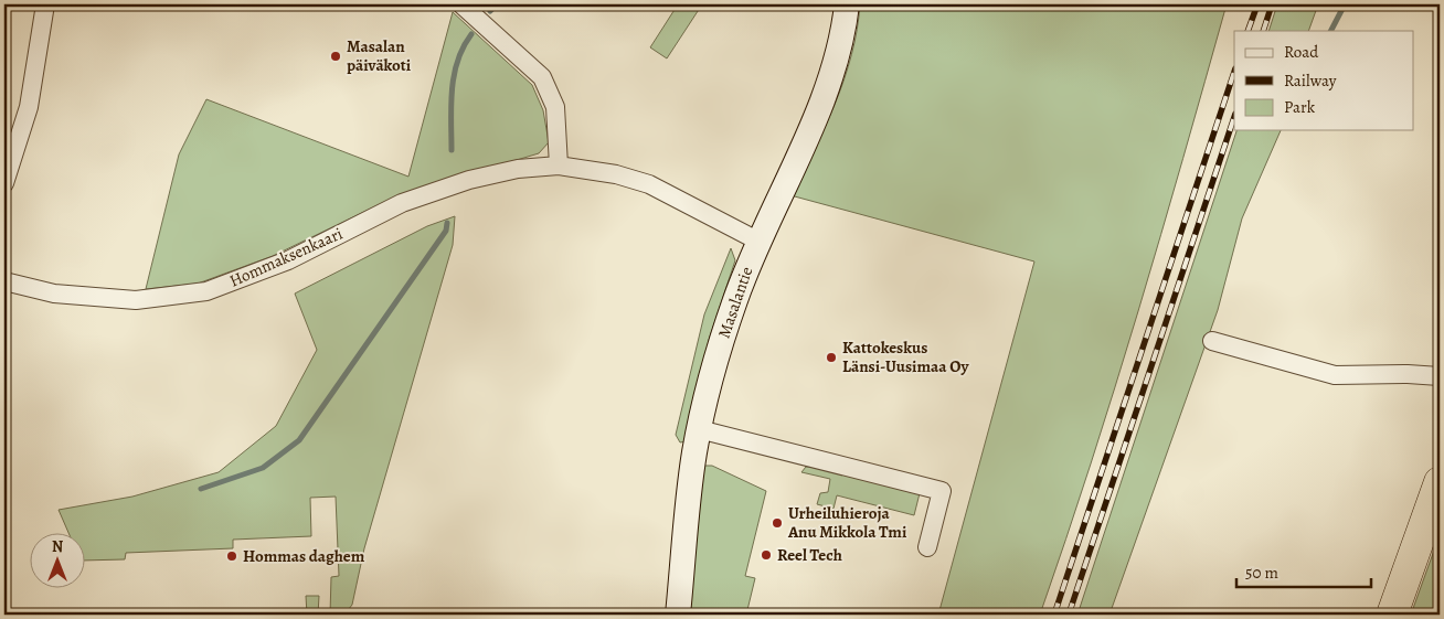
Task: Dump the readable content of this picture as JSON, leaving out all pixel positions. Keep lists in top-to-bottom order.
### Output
{
  "streets": {
    "street": ["Hommaksenkaari", "Masalantie"]
  },
  "crossings": [
    ["Hommaksenkaari", "Masalantie"]
  ],
  "places": [
    "Masalan päiväkoti",
    "Kattokeskus Länsi-Uusimaa Oy",
    "Urheiluhieroja Anu Mikkola Tmi",
    "Reel Tech",
    "Hommas daghem"
  ],
  "legend": ["Road", "Railway", "Park"],
  "scale_bar": "50 m",
  "north": "top"
}
